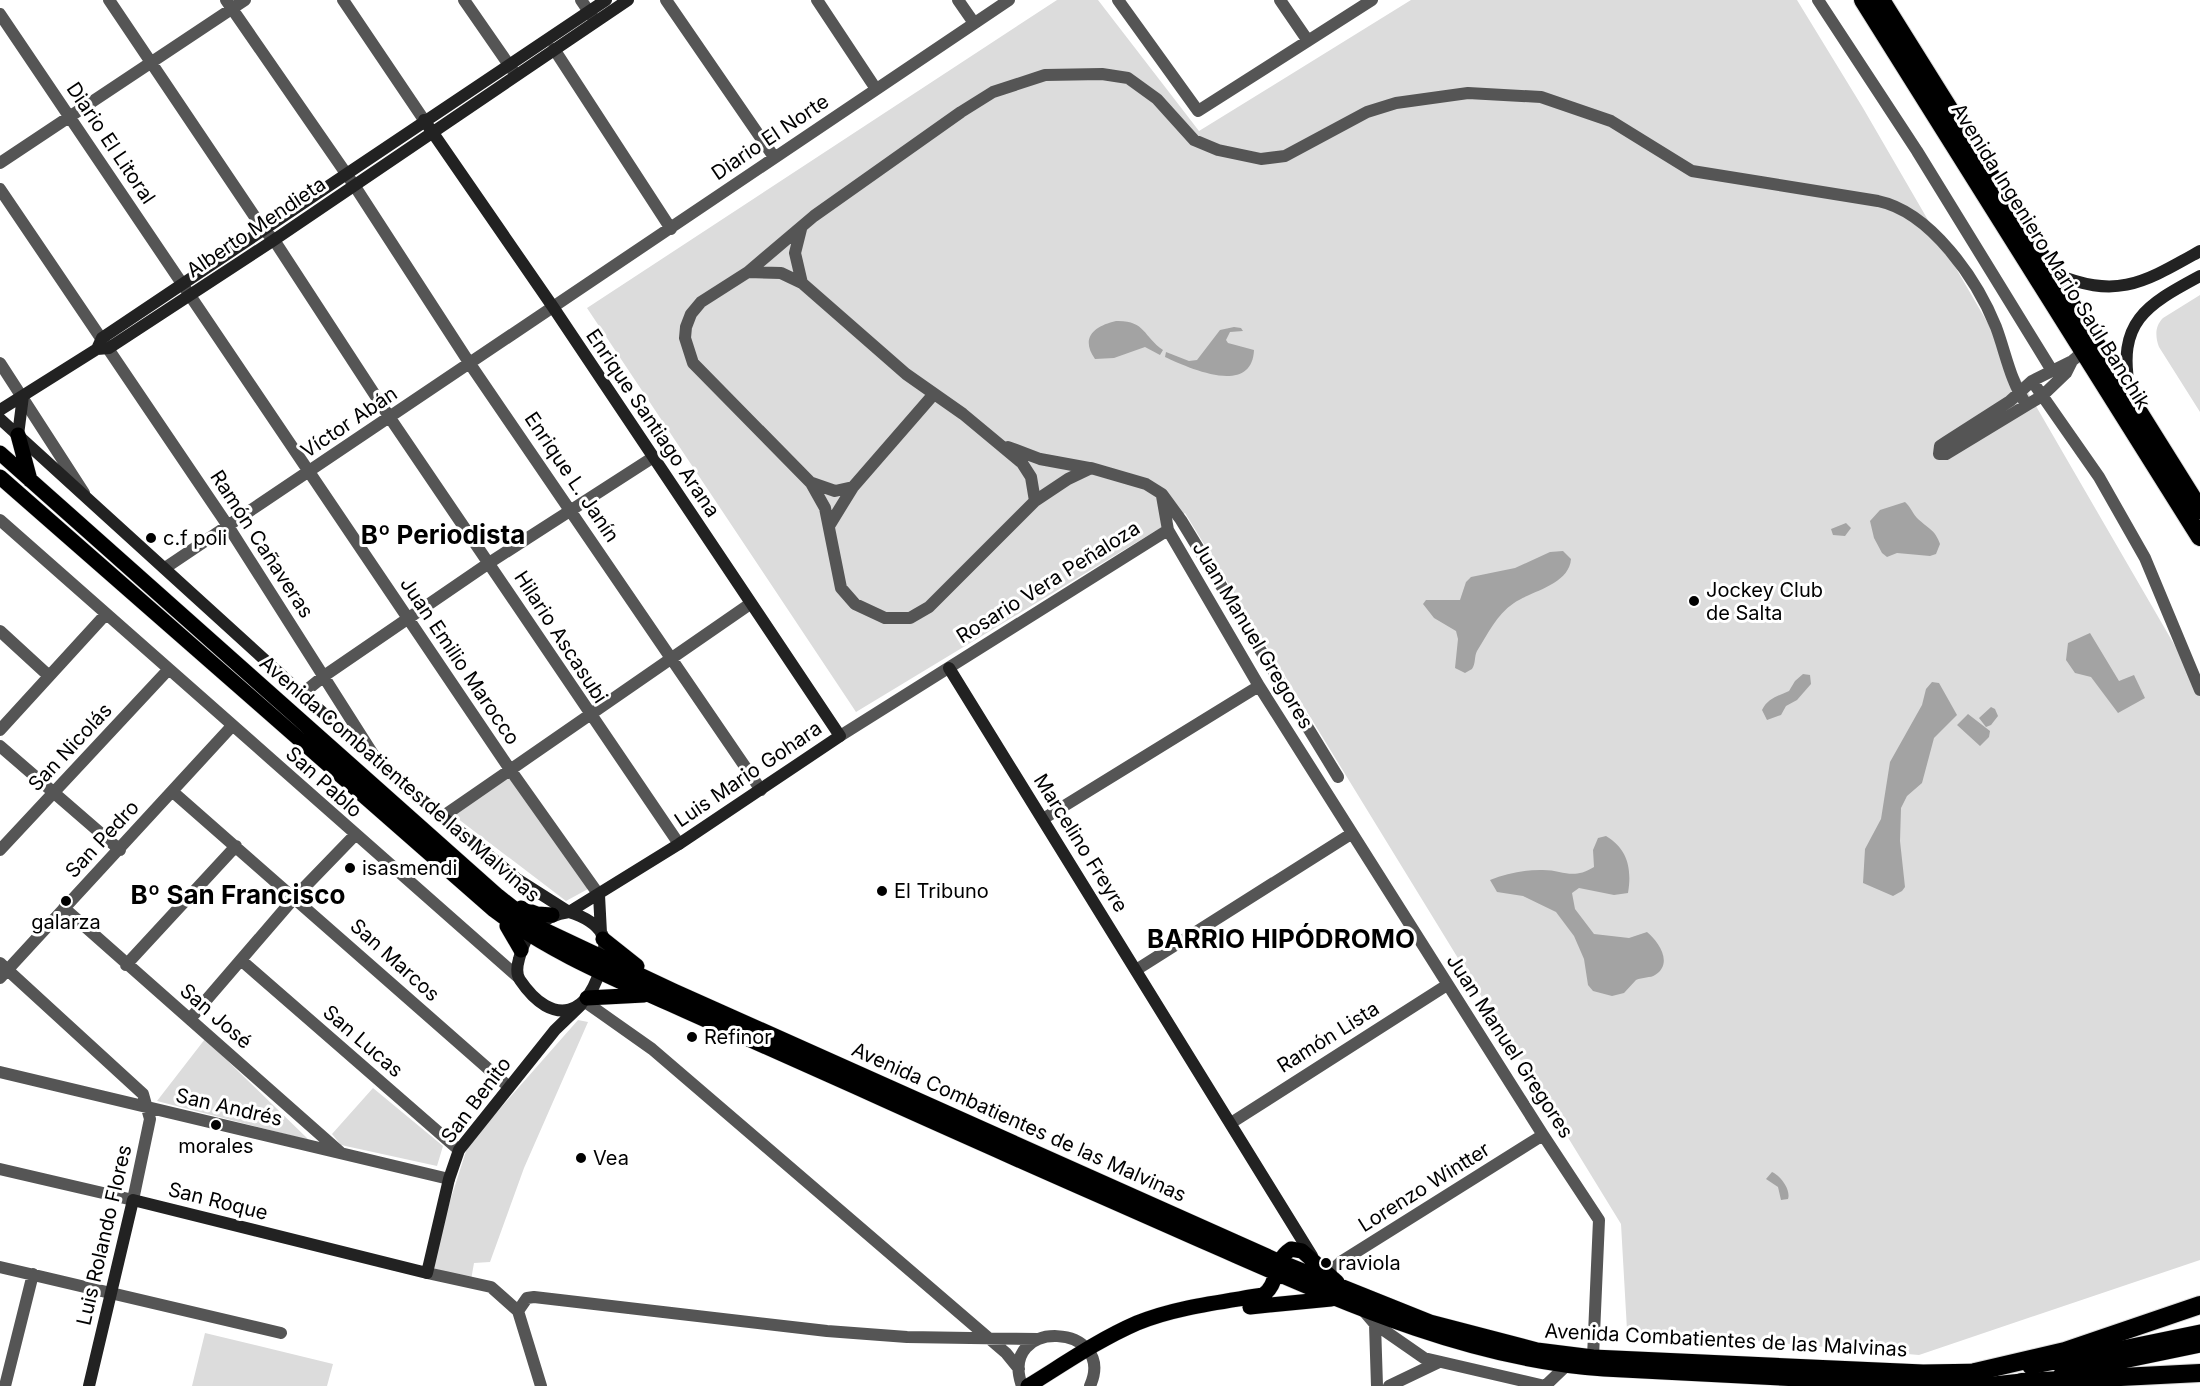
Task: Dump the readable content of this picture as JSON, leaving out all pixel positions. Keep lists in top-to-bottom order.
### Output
{
  "streets": {
    "highway": ["Avenida Ingeniero Mario Saúl Banchik"],
    "main road": ["Avenida Combatientes de las Malvinas"],
    "street": [
      "Diario El Norte",
      "Diario El Litoral",
      "Alberto Mendieta",
      "Víctor Abán",
      "Enrique Santiago Arana",
      "Enrique L. Janín",
      "Ramón Cañaveras",
      "Rosario Vera Peñaloza",
      "Juan Manuel Gregores",
      "Hilario Ascasubi",
      "Juan Emilio Marocco",
      "San Nicolás",
      "Luis Mario Gohara",
      "San Pablo",
      "San Pedro",
      "Marcelino Freyre",
      "San Marcos",
      "San José",
      "Ramón Lista",
      "San Lucas",
      "San Benito",
      "San Andrés",
      "Lorenzo Wintter",
      "San Roque",
      "Luis Rolando Flores"
    ]
  },
  "crossings": [
    ["Diario El Norte", "Víctor Abán"],
    ["Diario El Norte", "Enrique Santiago Arana"],
    ["Diario El Litoral", "Alberto Mendieta"],
    ["Diario El Litoral", "Juan Emilio Marocco"],
    ["Alberto Mendieta", "Enrique Santiago Arana"],
    ["Alberto Mendieta", "Enrique L. Janín"],
    ["Alberto Mendieta", "Ramón Cañaveras"],
    ["Alberto Mendieta", "Hilario Ascasubi"],
    ["Alberto Mendieta", "Juan Emilio Marocco"],
    ["Víctor Abán", "Enrique Santiago Arana"],
    ["Víctor Abán", "Enrique L. Janín"],
    ["Víctor Abán", "Ramón Cañaveras"],
    ["Víctor Abán", "Hilario Ascasubi"],
    ["Víctor Abán", "Juan Emilio Marocco"],
    ["Enrique Santiago Arana", "Luis Mario Gohara"],
    ["Enrique L. Janín", "Luis Mario Gohara"],
    ["Rosario Vera Peñaloza", "Juan Manuel Gregores"],
    ["Rosario Vera Peñaloza", "Luis Mario Gohara"],
    ["Rosario Vera Peñaloza", "Marcelino Freyre"],
    ["Juan Manuel Gregores", "Avenida Combatientes de las Malvinas"],
    ["Juan Manuel Gregores", "Ramón Lista"],
    ["Juan Manuel Gregores", "Lorenzo Wintter"],
    ["Hilario Ascasubi", "Luis Mario Gohara"],
    ["Juan Emilio Marocco", "Luis Mario Gohara"],
    ["San Nicolás", "San Pablo"],
    ["Luis Mario Gohara", "Marcelino Freyre"],
    ["Avenida Combatientes de las Malvinas", "San Benito"],
    ["San Pablo", "San Pedro"],
    ["San Pedro", "San Marcos"],
    ["San Pedro", "San José"],
    ["San Pedro", "Luis Rolando Flores"],
    ["Marcelino Freyre", "Ramón Lista"],
    ["San Marcos", "San Benito"],
    ["San José", "San Andrés"],
    ["San Lucas", "San Benito"],
    ["San Benito", "San Andrés"],
    ["San Benito", "San Roque"],
    ["San Andrés", "Luis Rolando Flores"],
    ["San Roque", "Luis Rolando Flores"]
  ],
  "districts": ["Bº Periodista", "Bº San Francisco", "BARRIO HIPÓDROMO"],
  "places": [
    "c.f poli",
    "Jockey Club de Salta",
    "isasmendi",
    "El Tribuno",
    "galarza",
    "Refinor",
    "morales",
    "Vea",
    "raviola"
  ]
}
